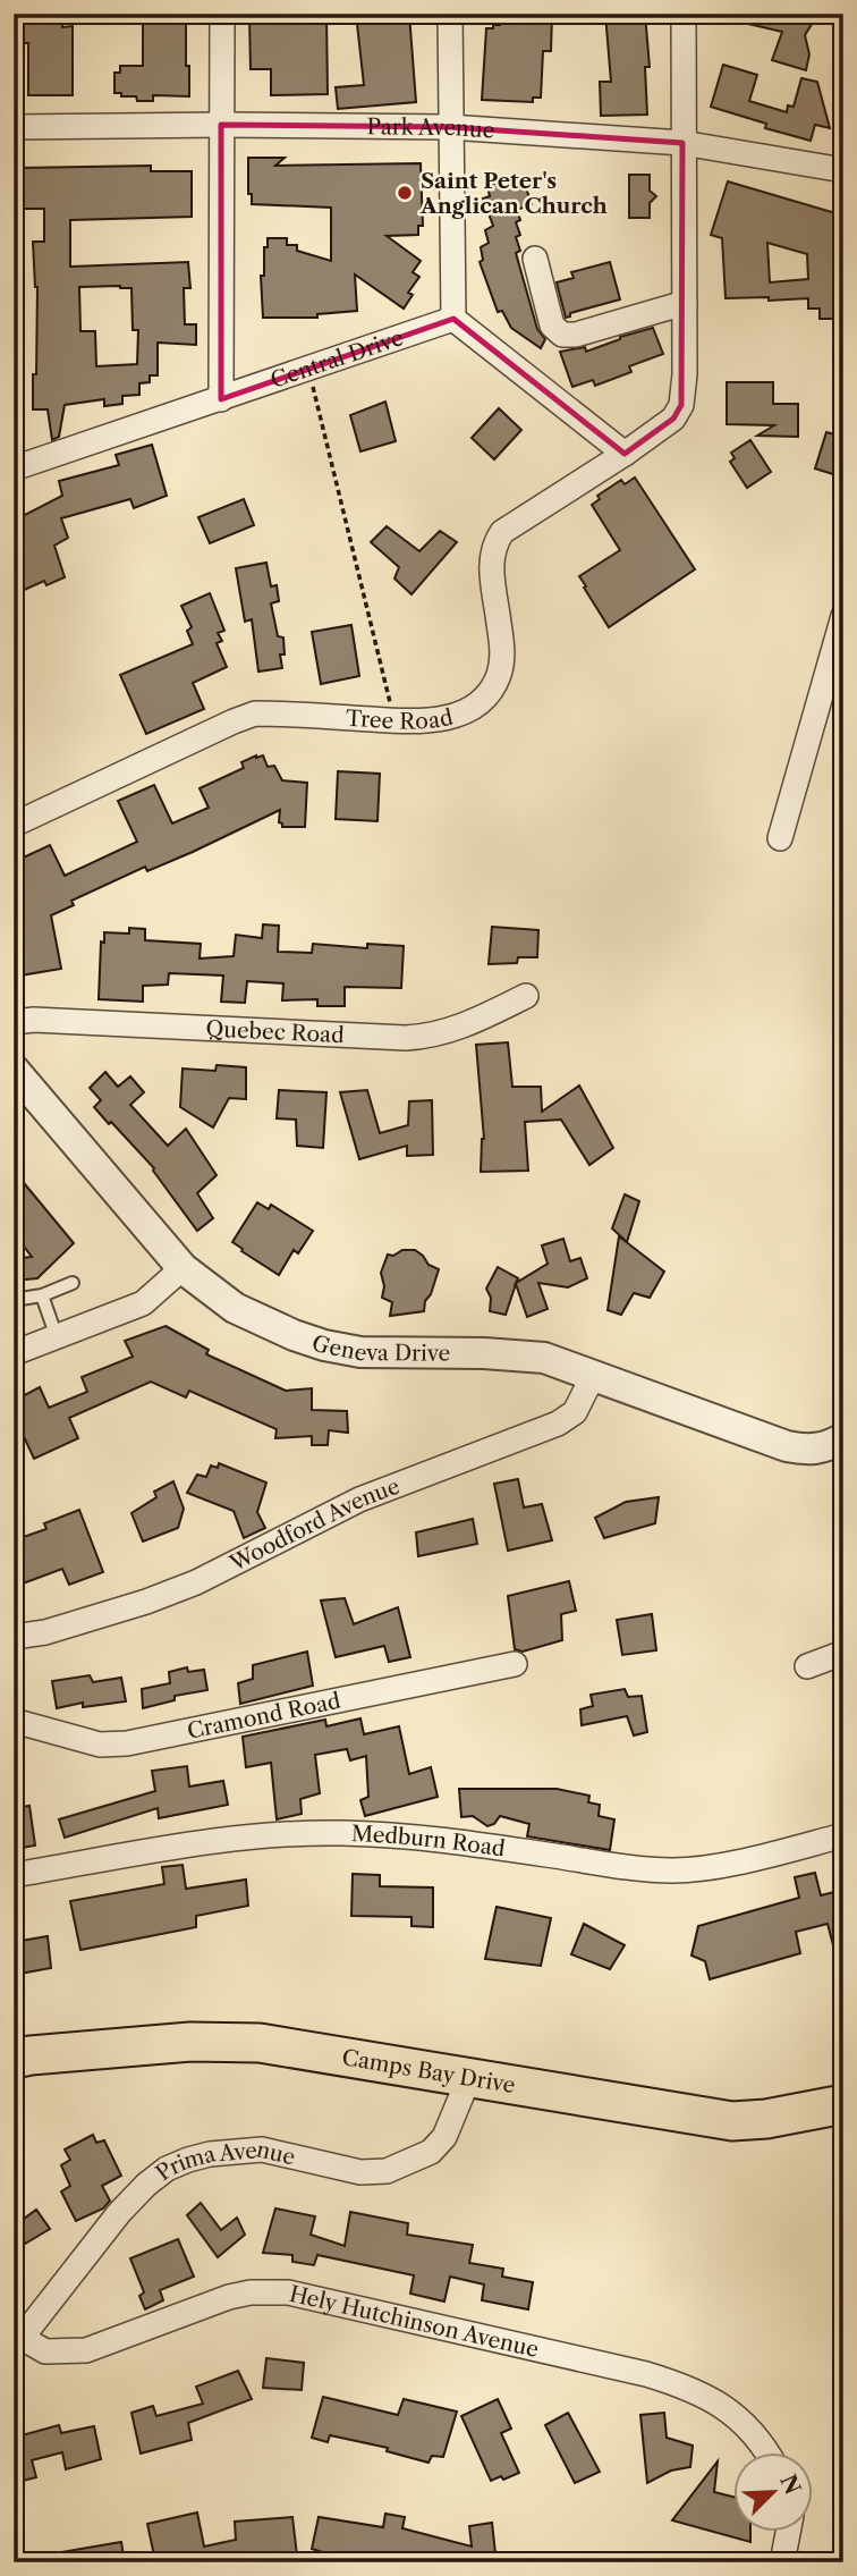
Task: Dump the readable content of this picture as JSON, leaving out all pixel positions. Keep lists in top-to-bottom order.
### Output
{
  "streets": {
    "main road": ["Camps Bay Drive"],
    "street": [
      "Park Avenue",
      "Central Drive",
      "Tree Road",
      "Quebec Road",
      "Geneva Drive",
      "Woodford Avenue",
      "Cramond Road",
      "Medburn Road",
      "Prima Avenue",
      "Hely Hutchinson Avenue"
    ]
  },
  "crossings": [
    ["Geneva Drive", "Woodford Avenue"],
    ["Camps Bay Drive", "Prima Avenue"],
    ["Prima Avenue", "Hely Hutchinson Avenue"]
  ],
  "places": ["Saint Peter's Anglican Church"],
  "north": "top right"
}
